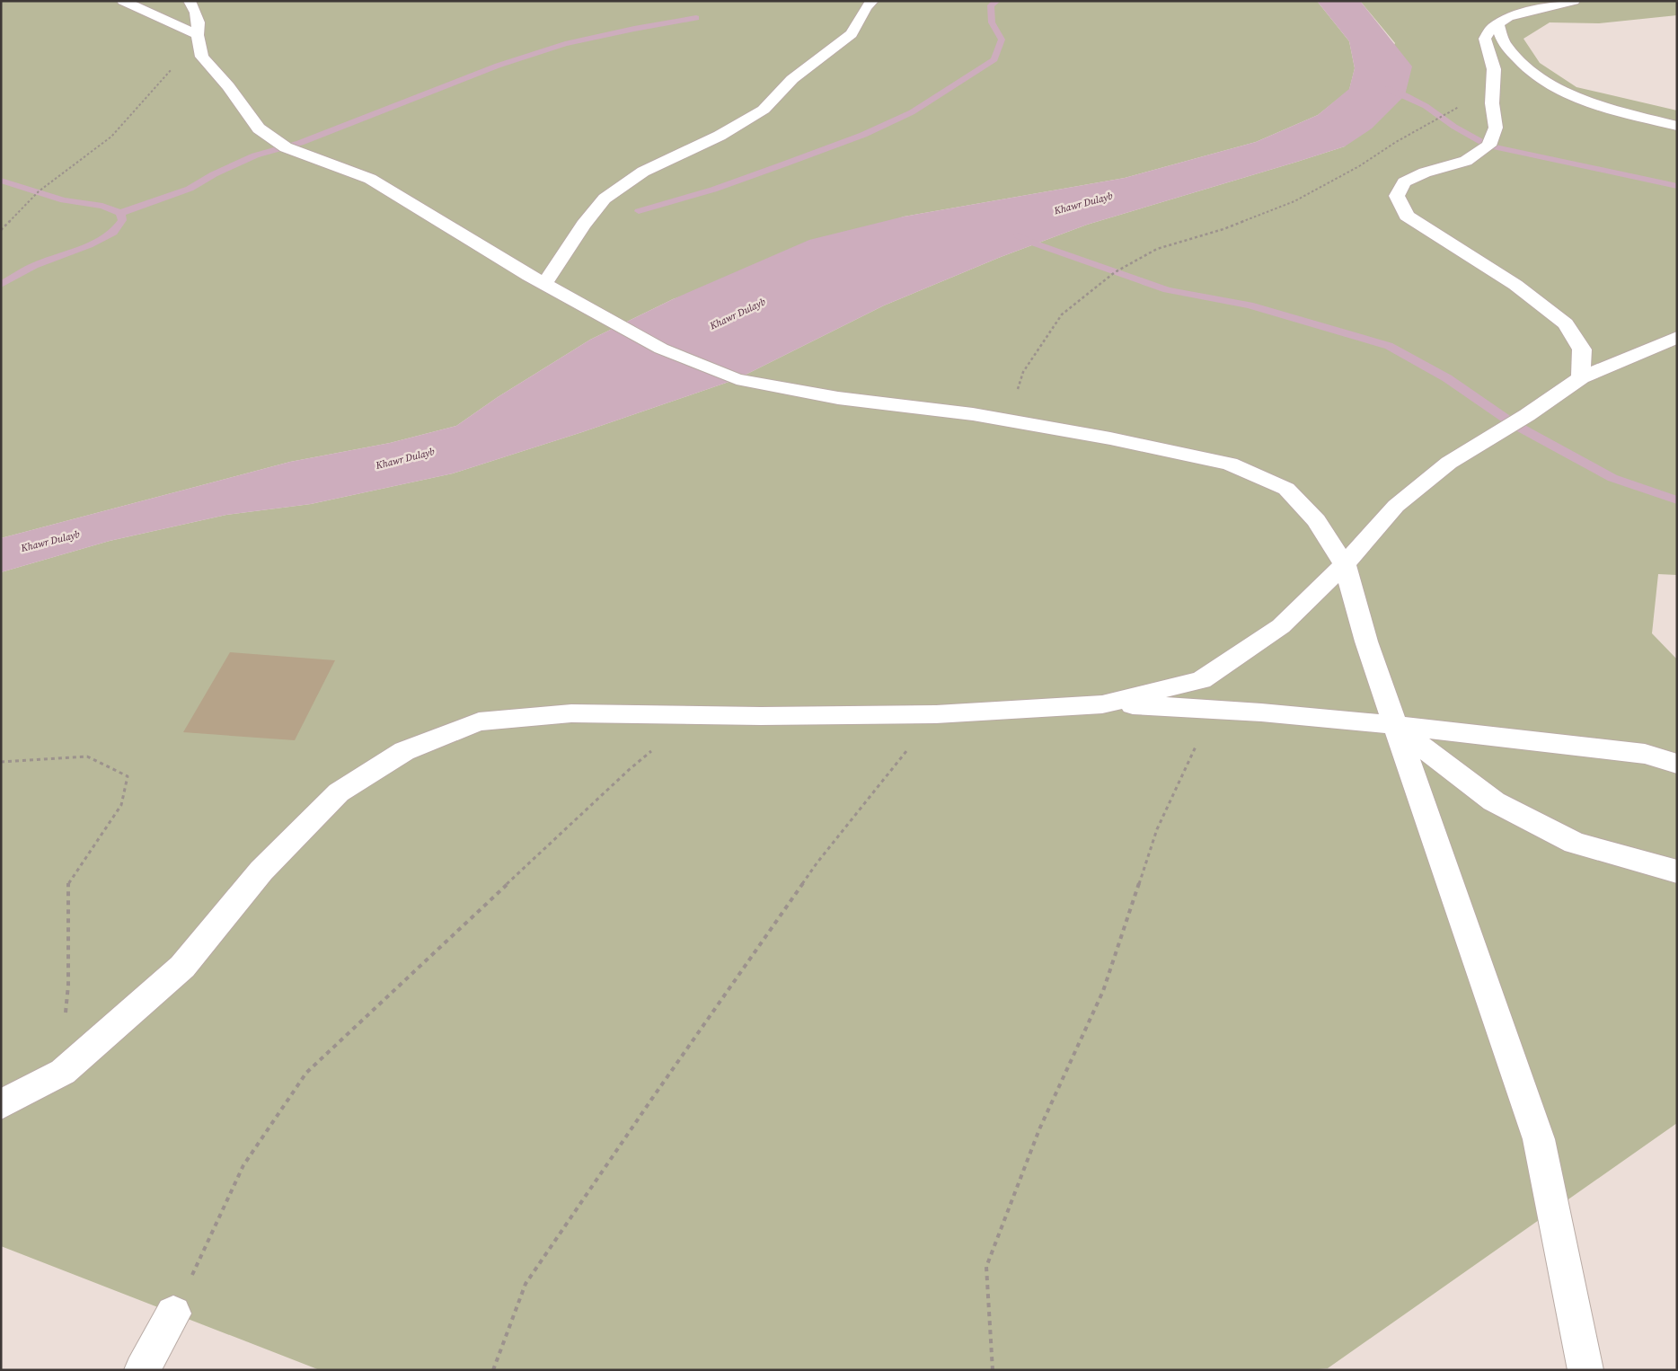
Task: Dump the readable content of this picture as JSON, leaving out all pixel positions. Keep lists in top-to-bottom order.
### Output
{
  "water": ["Khawr Dulayb"]
}
